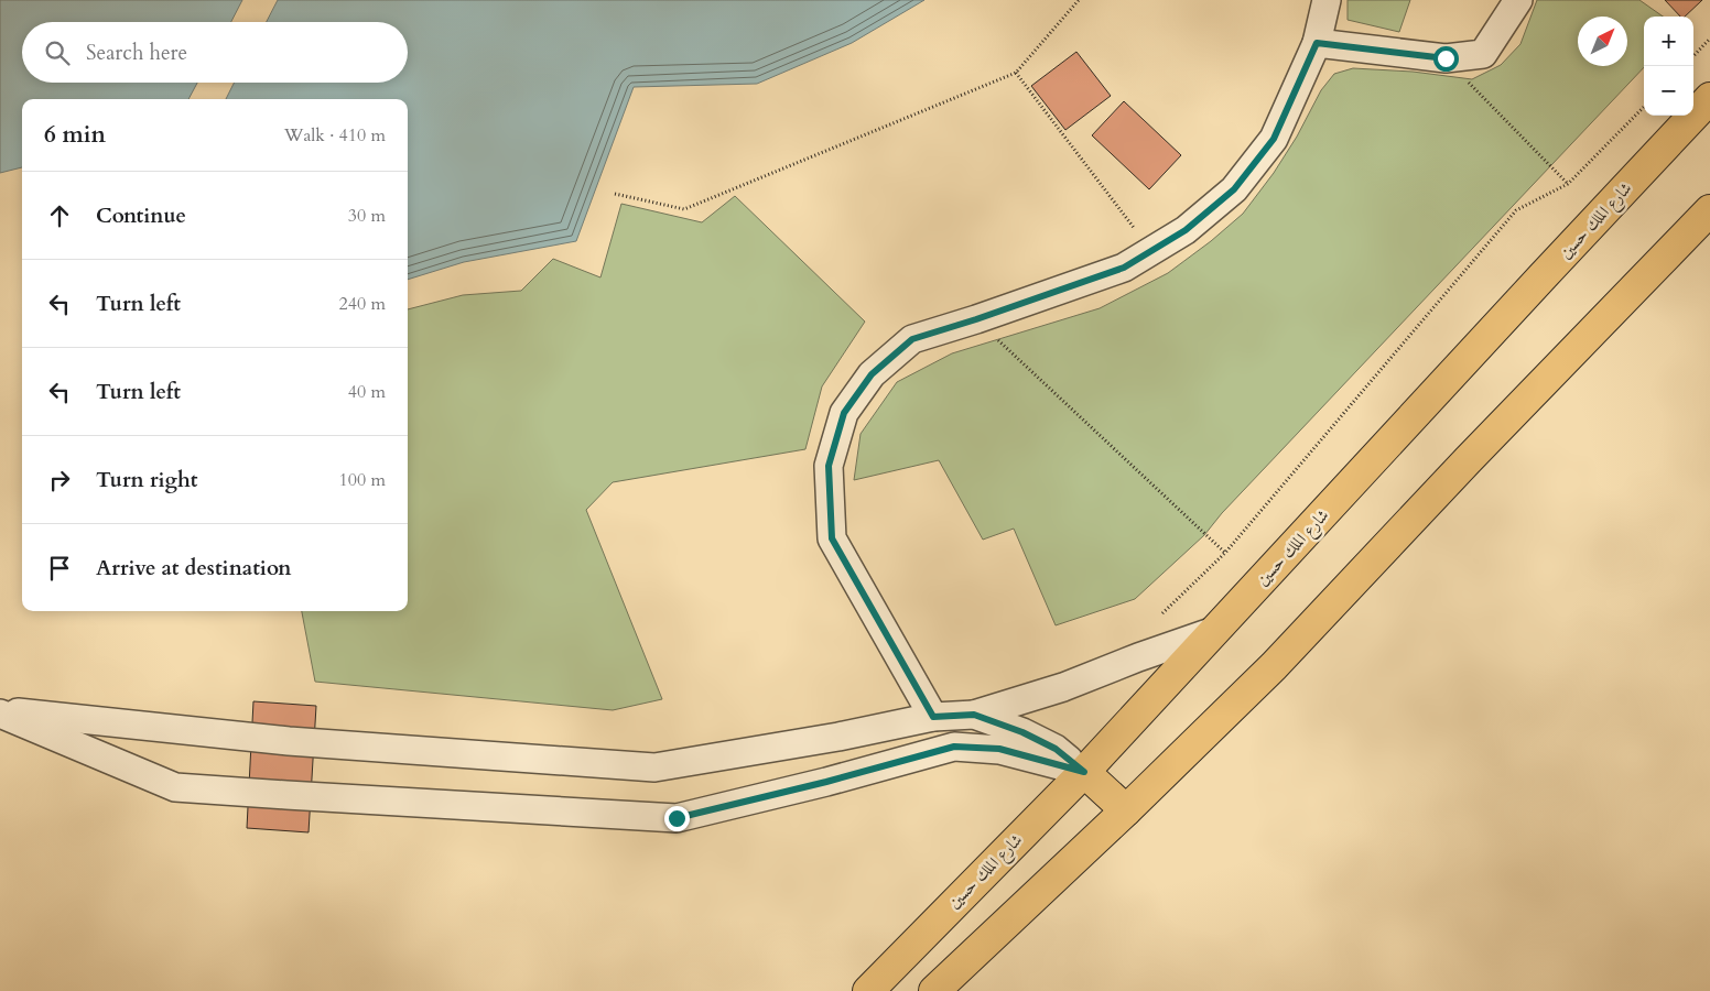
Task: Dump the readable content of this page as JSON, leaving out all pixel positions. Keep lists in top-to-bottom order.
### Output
{
  "streets": {
    "highway": ["شارع الملك حسين"]
  },
  "north": "top right",
  "page": {
    "map_buttons": ["+", "−"],
    "search": "Search here",
    "heading": ["6 min", "Walk · 410 m"],
    "list": [
      ["Continue", "30 m"],
      ["Turn left", "240 m"],
      ["Turn left", "40 m"],
      ["Turn right", "100 m"],
      "Arrive at destination"
    ]
  }
}
